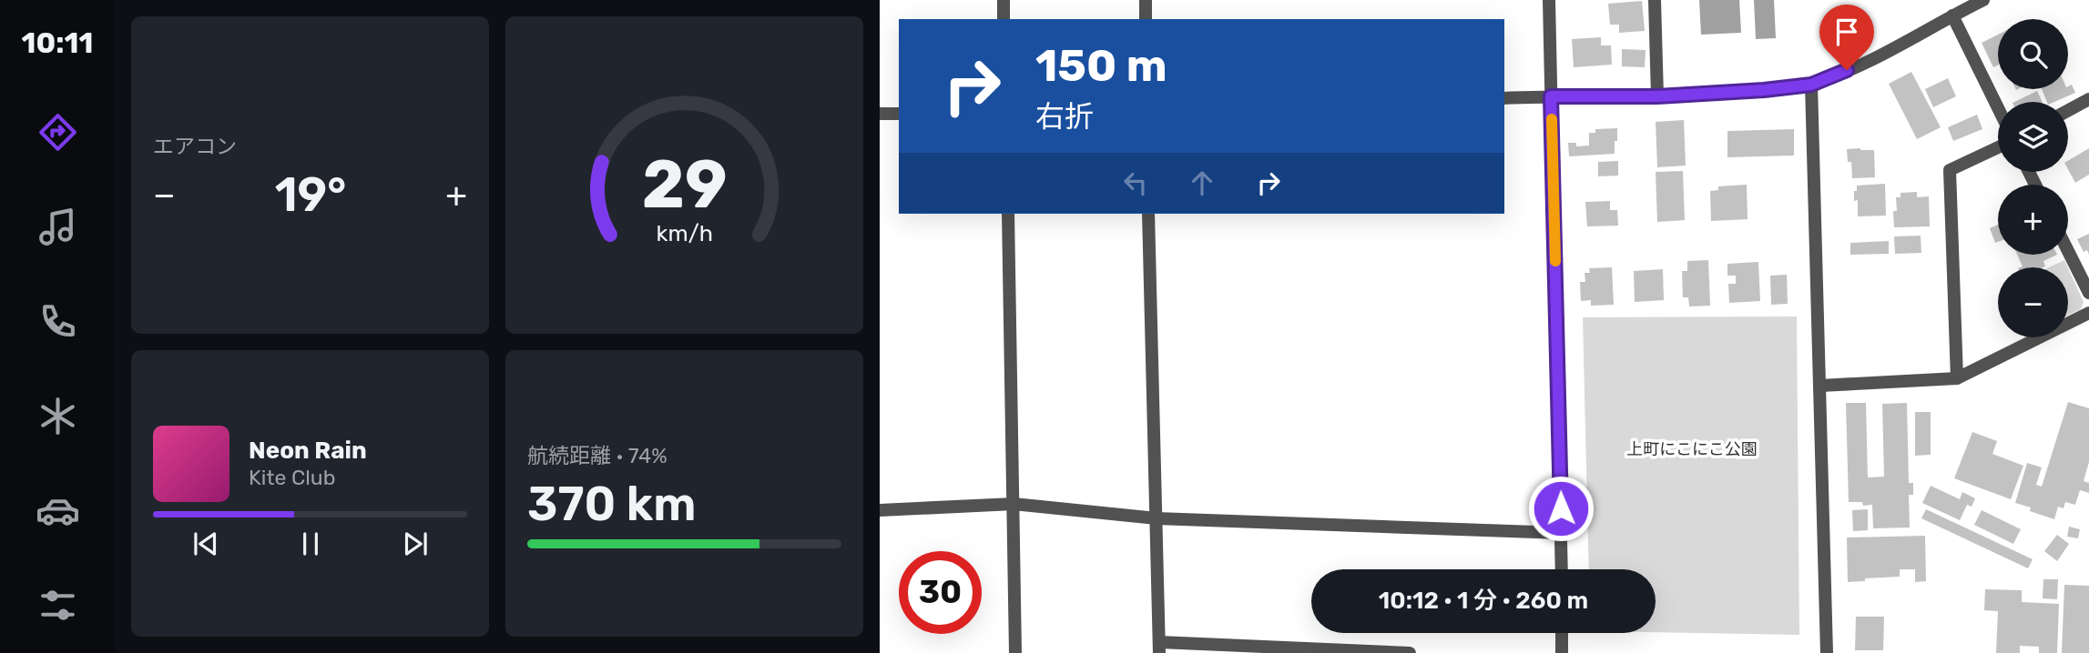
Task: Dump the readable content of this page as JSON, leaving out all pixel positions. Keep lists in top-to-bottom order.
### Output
{
  "parks": ["上町にこにこ公園"],
  "page": {
    "tabs": "10:11",
    "tile": [
      "エアコン",
      ["航続距離 · 74%", "370 km"]
    ],
    "map_buttons": ["+", "−"],
    "turn": ["150 m", "右折"],
    "heat": ["−", "19°", "+"],
    "song": ["Neon Rain", "Kite Club"],
    "limit": "30",
    "trip": "10:12 · 1 分 · 260 m",
    "gauge": ["29", "km/h"]
  }
}
